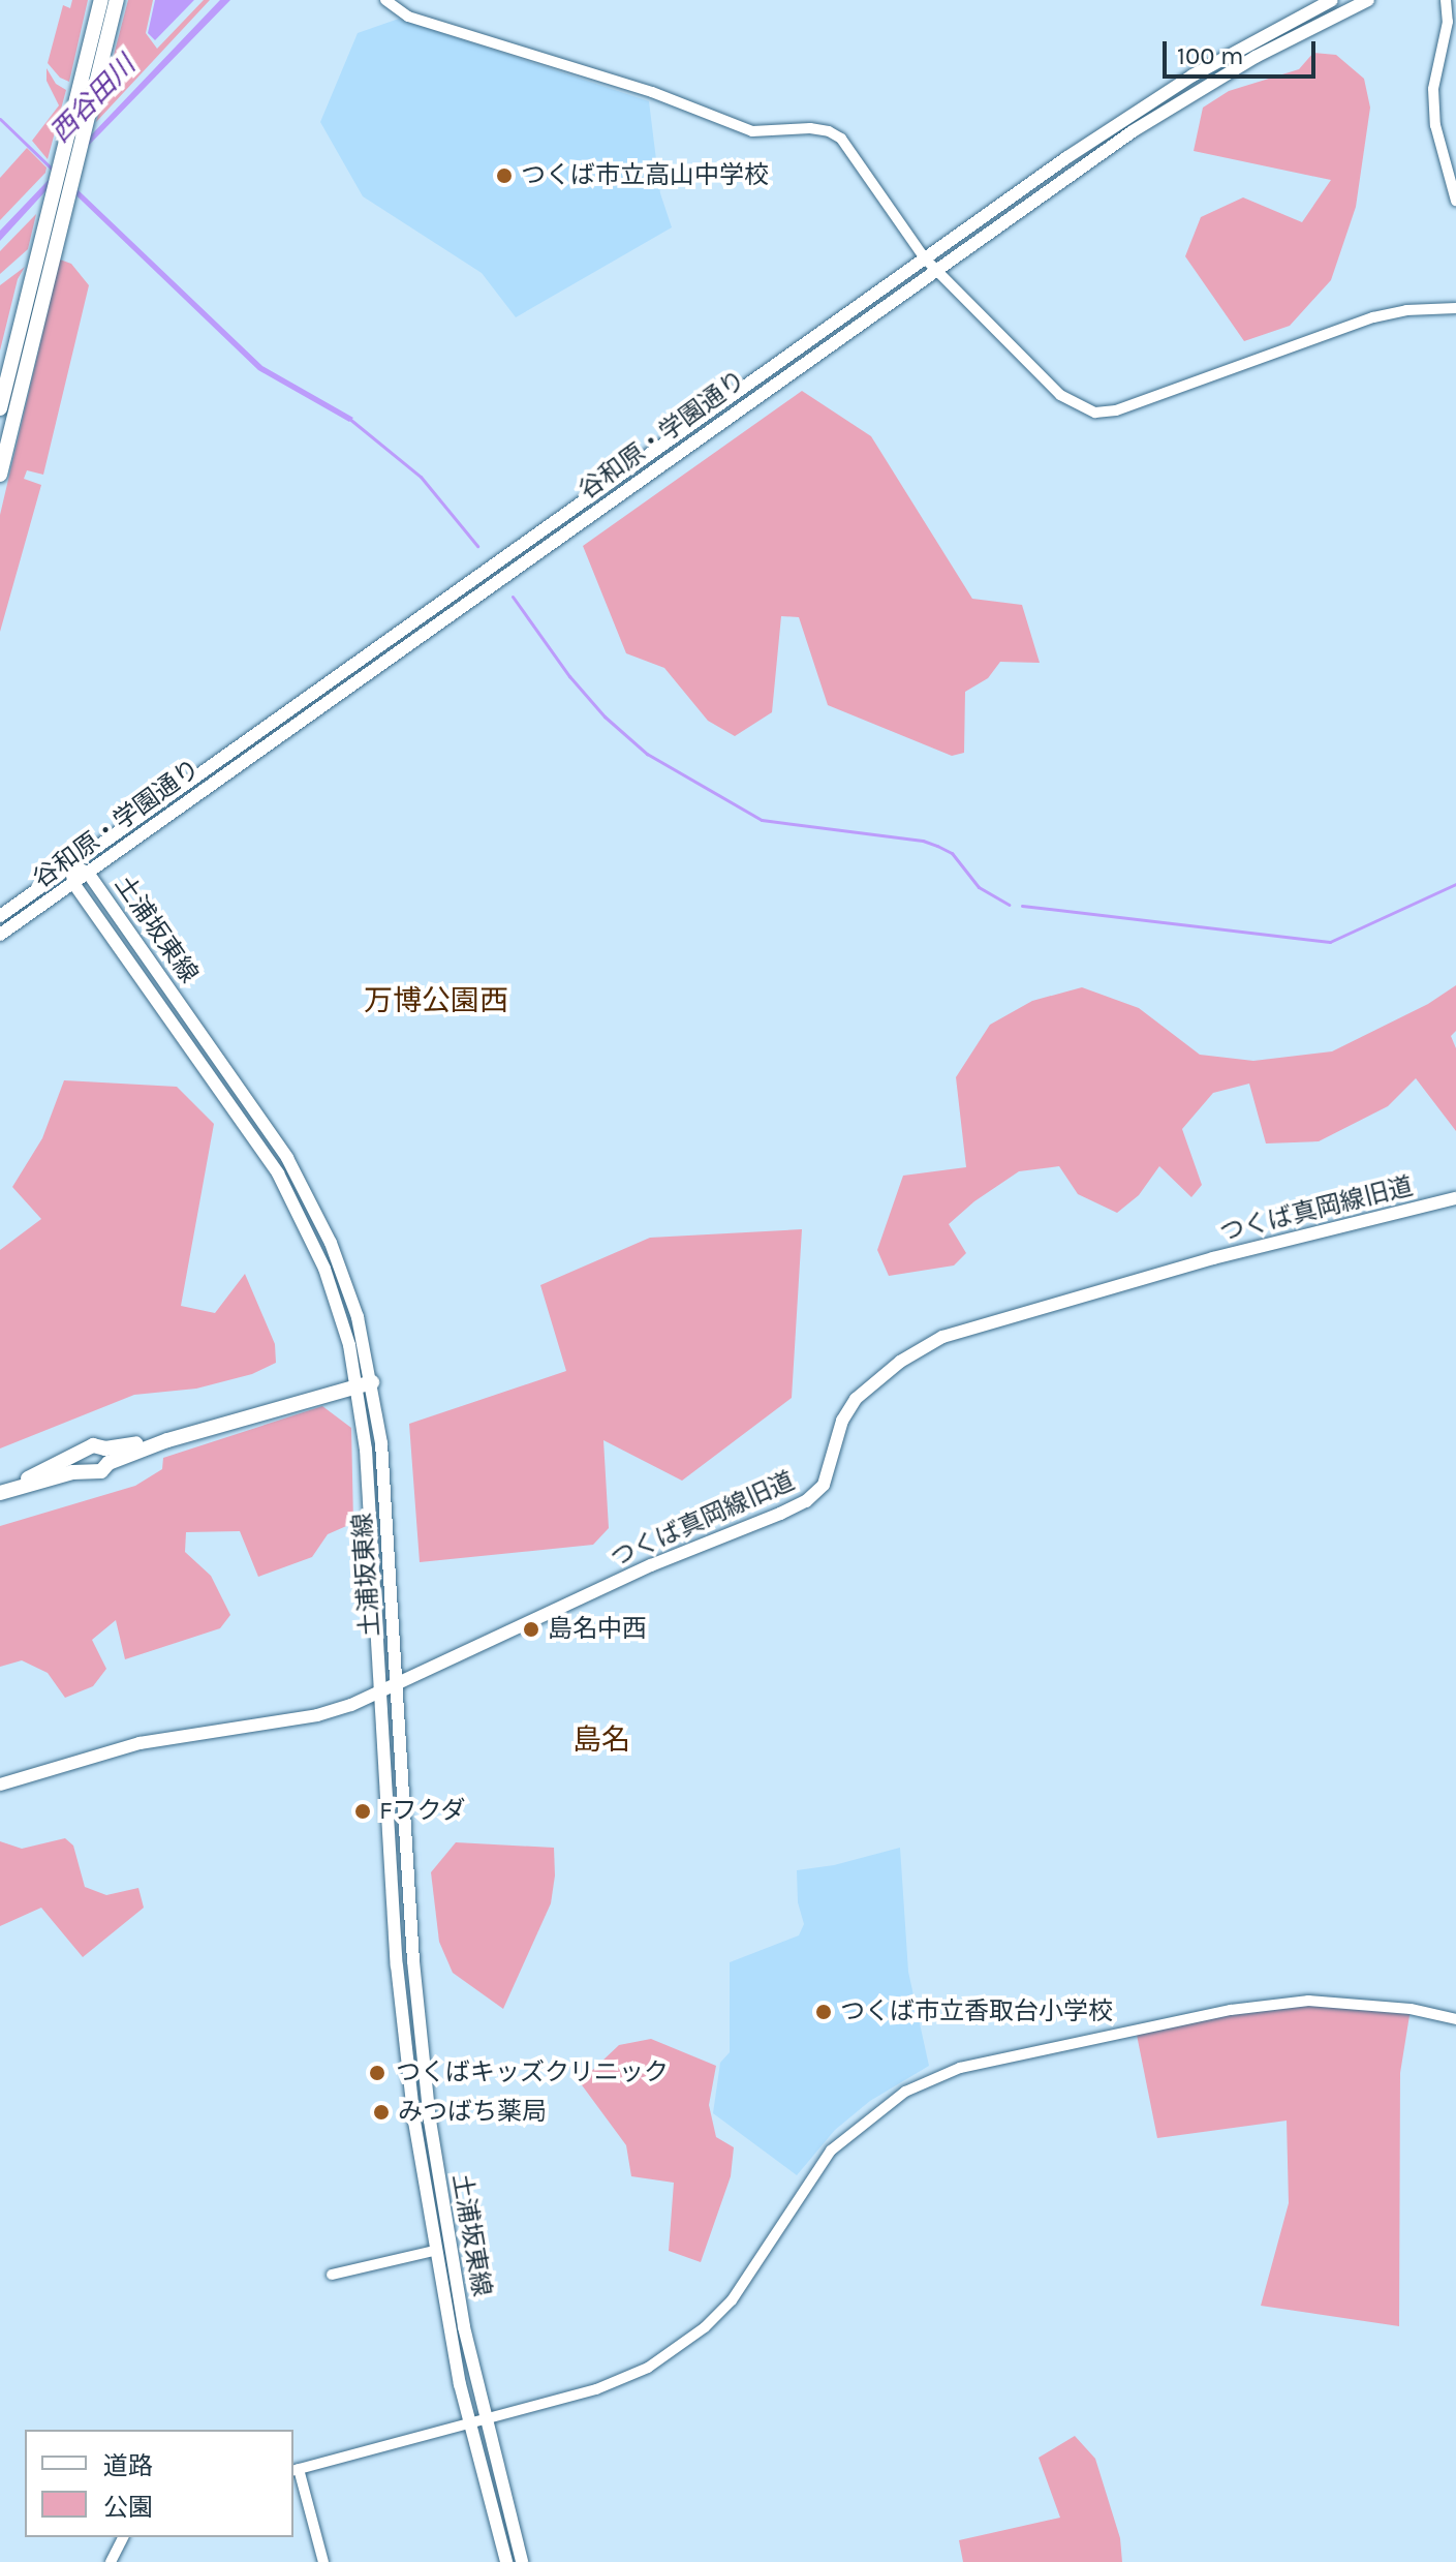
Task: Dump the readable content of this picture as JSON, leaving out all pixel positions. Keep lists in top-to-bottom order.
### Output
{
  "streets": {
    "main road": ["谷和原・学園通り", "土浦坂東線", "つくば真岡線旧道"]
  },
  "crossings": [
    ["谷和原・学園通り", "土浦坂東線"],
    ["土浦坂東線", "つくば真岡線旧道"]
  ],
  "districts": ["万博公園西", "島名"],
  "water": ["西谷田川"],
  "places": [
    "つくば市立高山中学校",
    "島名中西",
    "Fフクダ",
    "つくば市立香取台小学校",
    "つくばキッズクリニック",
    "みつばち薬局"
  ],
  "legend": ["道路", "公園"],
  "scale_bar": "100 m"
}
